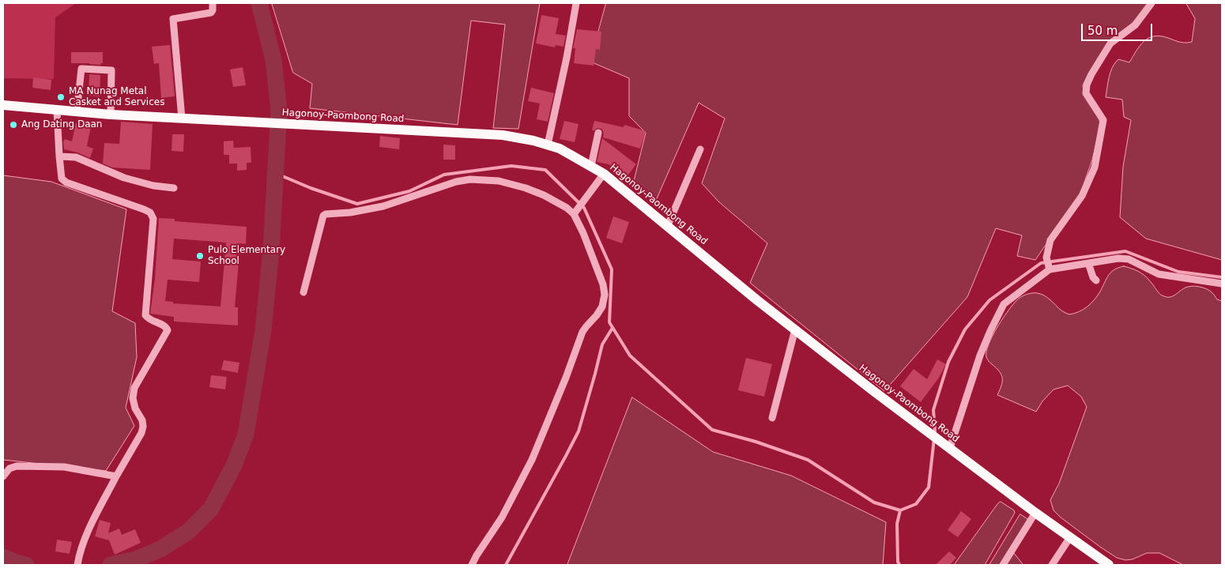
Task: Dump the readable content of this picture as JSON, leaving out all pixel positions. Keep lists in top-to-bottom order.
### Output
{
  "streets": {
    "main road": ["Hagonoy-Paombong Road"]
  },
  "places": ["MA Nunag Metal Casket and Services", "Ang Dating Daan", "Pulo Elementary School"],
  "scale_bar": "50 m"
}
